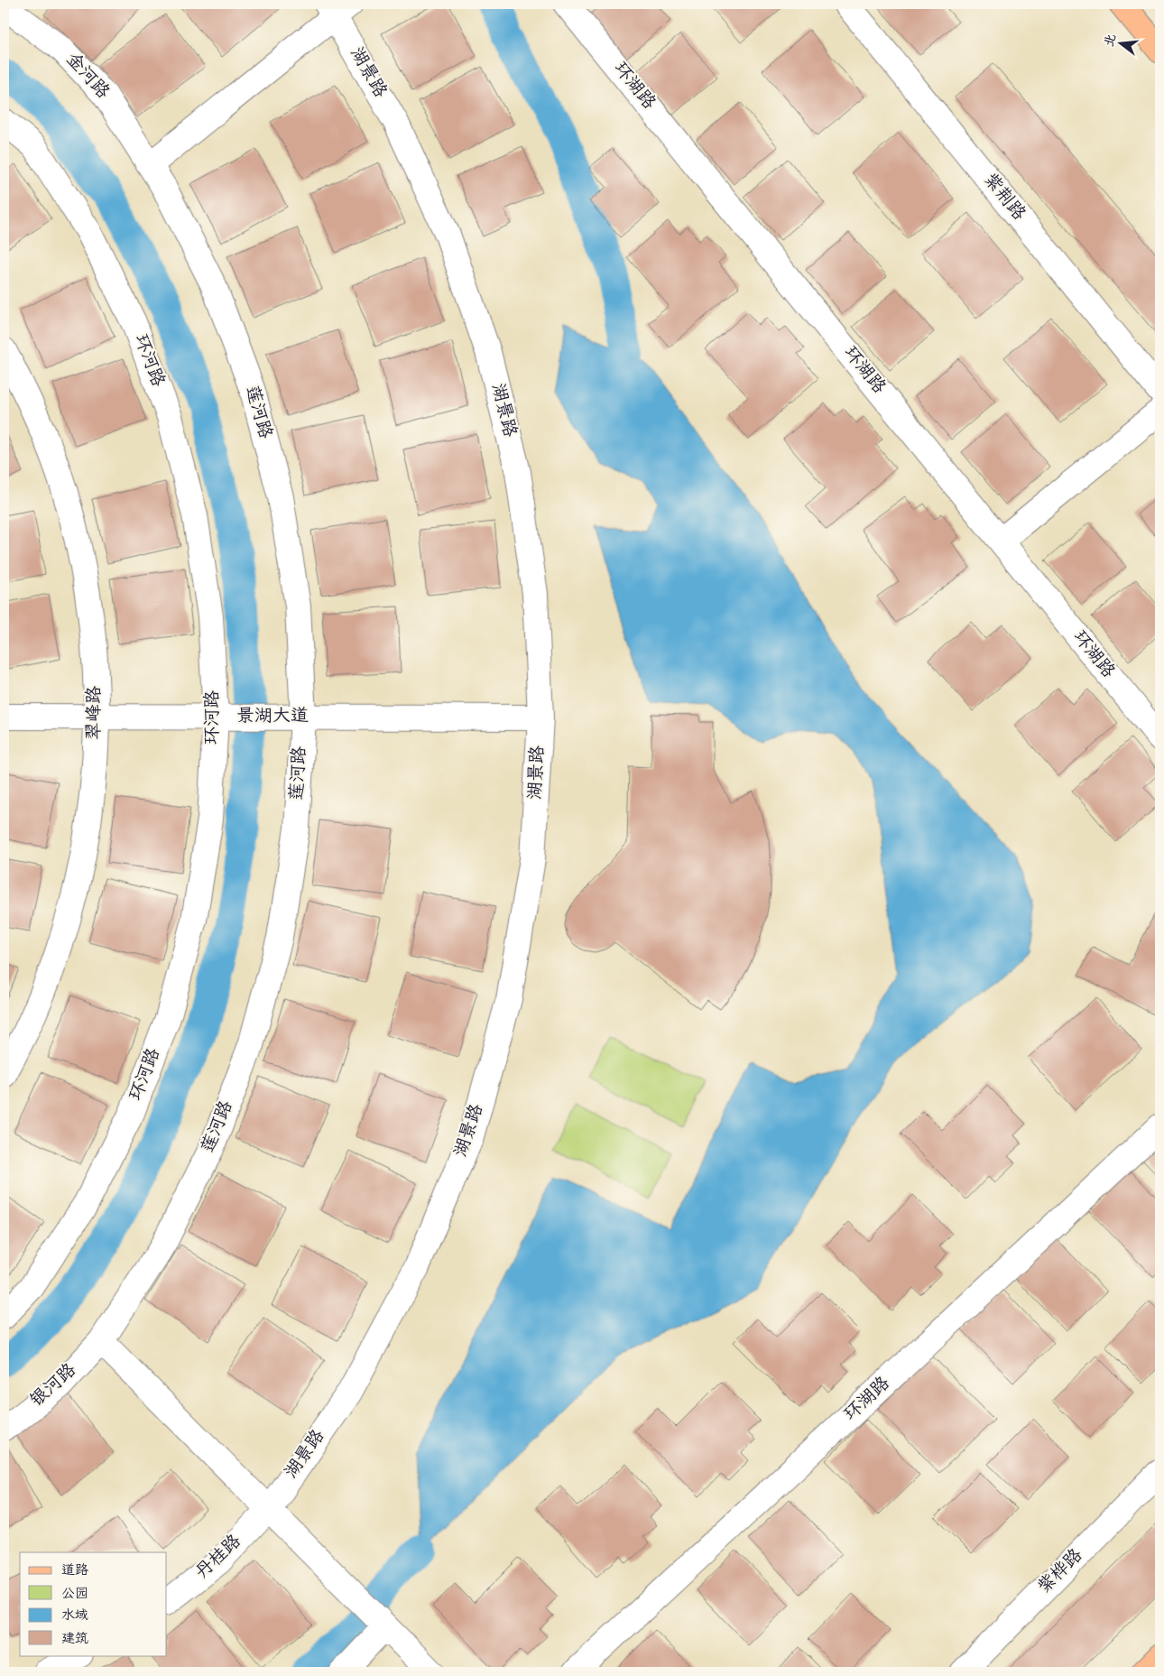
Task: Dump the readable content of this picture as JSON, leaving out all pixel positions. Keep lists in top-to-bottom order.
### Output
{
  "streets": {
    "street": [
      "湖景路",
      "金河路",
      "环湖路",
      "紫荆路",
      "环河路",
      "莲河路",
      "翠峰路",
      "景湖大道",
      "银河路",
      "丹桂路",
      "紫桦路"
    ]
  },
  "crossings": [
    ["湖景路", "景湖大道"],
    ["湖景路", "丹桂路"],
    ["金河路", "莲河路"],
    ["环河路", "景湖大道"],
    ["莲河路", "景湖大道"],
    ["莲河路", "银河路"],
    ["翠峰路", "景湖大道"]
  ],
  "legend": [
    "道路",
    "公园",
    "水域",
    "建筑"
  ],
  "north": "left"
}
